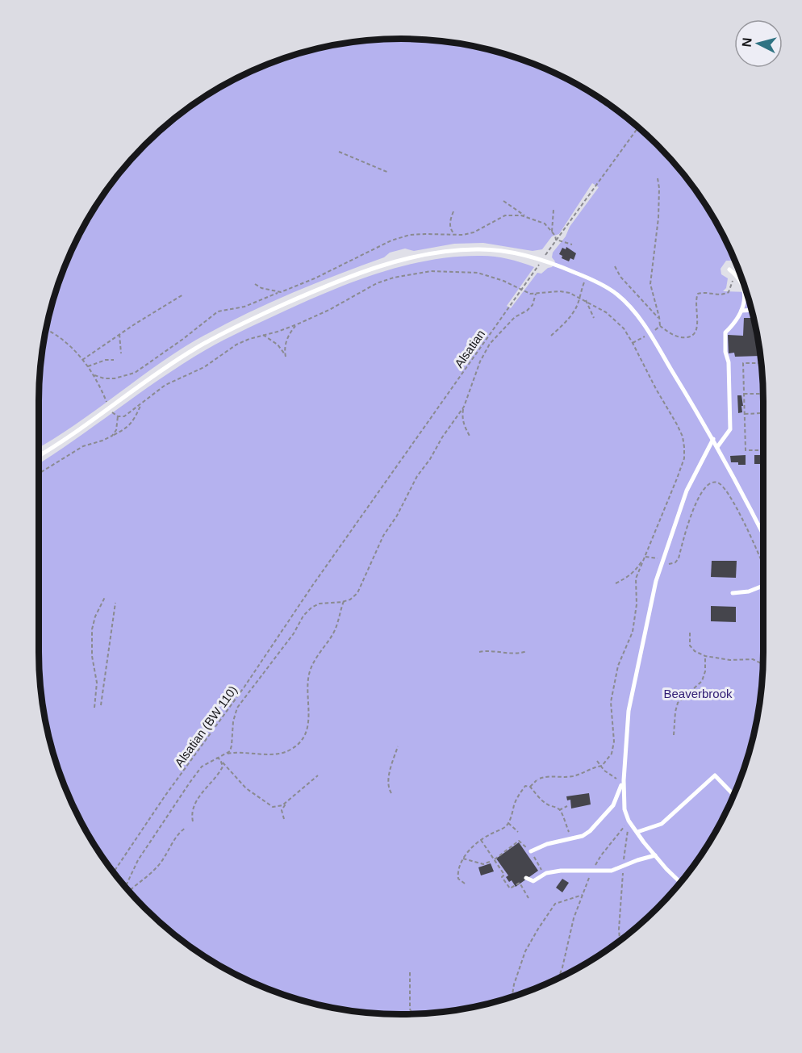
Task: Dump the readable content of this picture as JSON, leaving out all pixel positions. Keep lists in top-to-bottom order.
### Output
{
  "streets": {
    "path": ["Alsatian", "Alsatian (BW 110)"]
  },
  "crossings": [
    ["Alsatian", "Alsatian (BW 110)"]
  ],
  "parks": ["Beaverbrook"],
  "north": "left"
}
